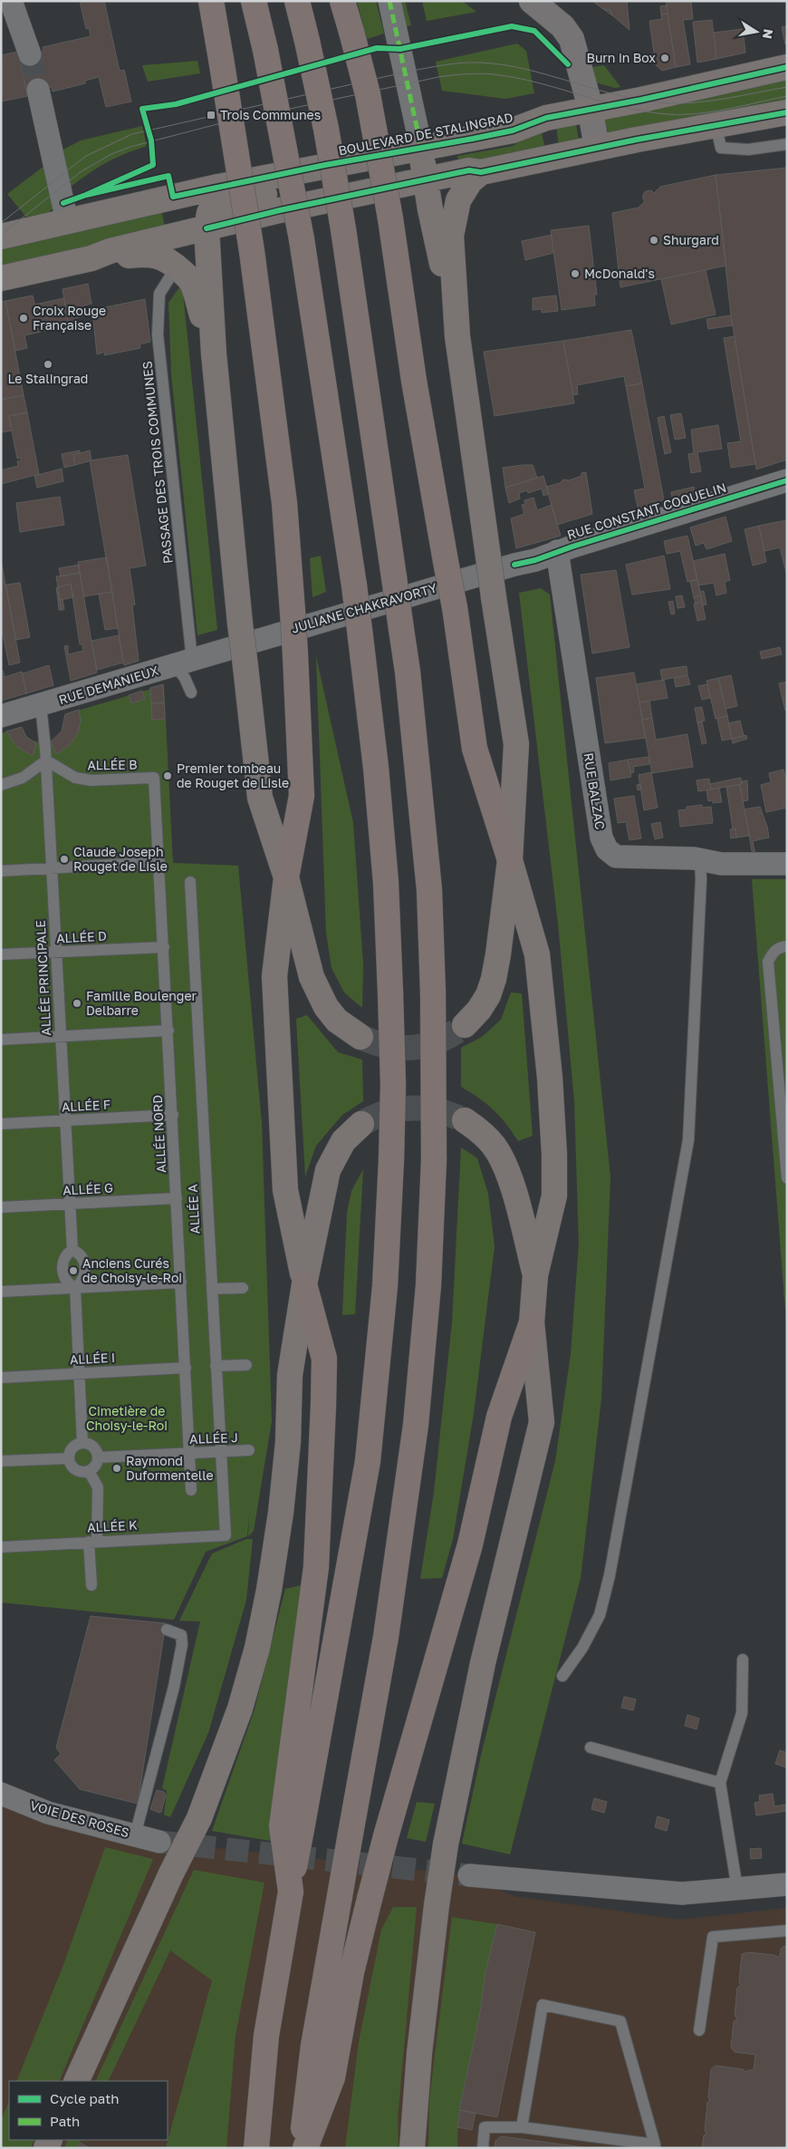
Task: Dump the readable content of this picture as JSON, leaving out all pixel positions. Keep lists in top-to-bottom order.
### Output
{
  "streets": {
    "main road": ["BOULEVARD DE STALINGRAD"],
    "street": [
      "RUE CONSTANT COQUELIN",
      "JULIANE CHAKRAVORTY",
      "RUE DEMANIEUX",
      "RUE BALZAC",
      "VOIE DES ROSES"
    ],
    "lane": [
      "PASSAGE DES TROIS COMMUNES",
      "ALLÉE B",
      "ALLÉE D",
      "ALLÉE PRINCIPALE",
      "ALLÉE F",
      "ALLÉE NORD",
      "ALLÉE G",
      "ALLÉE A",
      "ALLÉE I",
      "ALLÉE J",
      "ALLÉE K"
    ]
  },
  "crossings": [
    ["PASSAGE DES TROIS COMMUNES", "RUE DEMANIEUX"],
    ["RUE CONSTANT COQUELIN", "JULIANE CHAKRAVORTY"],
    ["RUE CONSTANT COQUELIN", "RUE BALZAC"],
    ["JULIANE CHAKRAVORTY", "RUE DEMANIEUX"],
    ["RUE DEMANIEUX", "ALLÉE PRINCIPALE"],
    ["ALLÉE B", "ALLÉE PRINCIPALE"],
    ["ALLÉE B", "ALLÉE NORD"],
    ["ALLÉE D", "ALLÉE PRINCIPALE"],
    ["ALLÉE D", "ALLÉE NORD"],
    ["ALLÉE PRINCIPALE", "ALLÉE F"],
    ["ALLÉE PRINCIPALE", "ALLÉE G"],
    ["ALLÉE F", "ALLÉE NORD"],
    ["ALLÉE NORD", "ALLÉE G"],
    ["ALLÉE NORD", "ALLÉE I"],
    ["ALLÉE NORD", "ALLÉE J"],
    ["ALLÉE A", "ALLÉE J"],
    ["ALLÉE A", "ALLÉE K"]
  ],
  "parks": ["Cimetière de Choisy-le-Roi"],
  "places": {
    "other": [
      "Burn in Box",
      "Shurgard",
      "McDonald's",
      "Croix Rouge Française",
      "Le Stalingrad",
      "Premier tombeau de Rouget de Lisle",
      "Claude Joseph Rouget de Lisle",
      "Famille Boulenger Delbarre",
      "Anciens Curés de Choisy-le-Roi",
      "Raymond Duformentelle"
    ],
    "transit": ["Trois Communes"]
  },
  "legend": ["Cycle path", "Path"],
  "north": "right"
}
